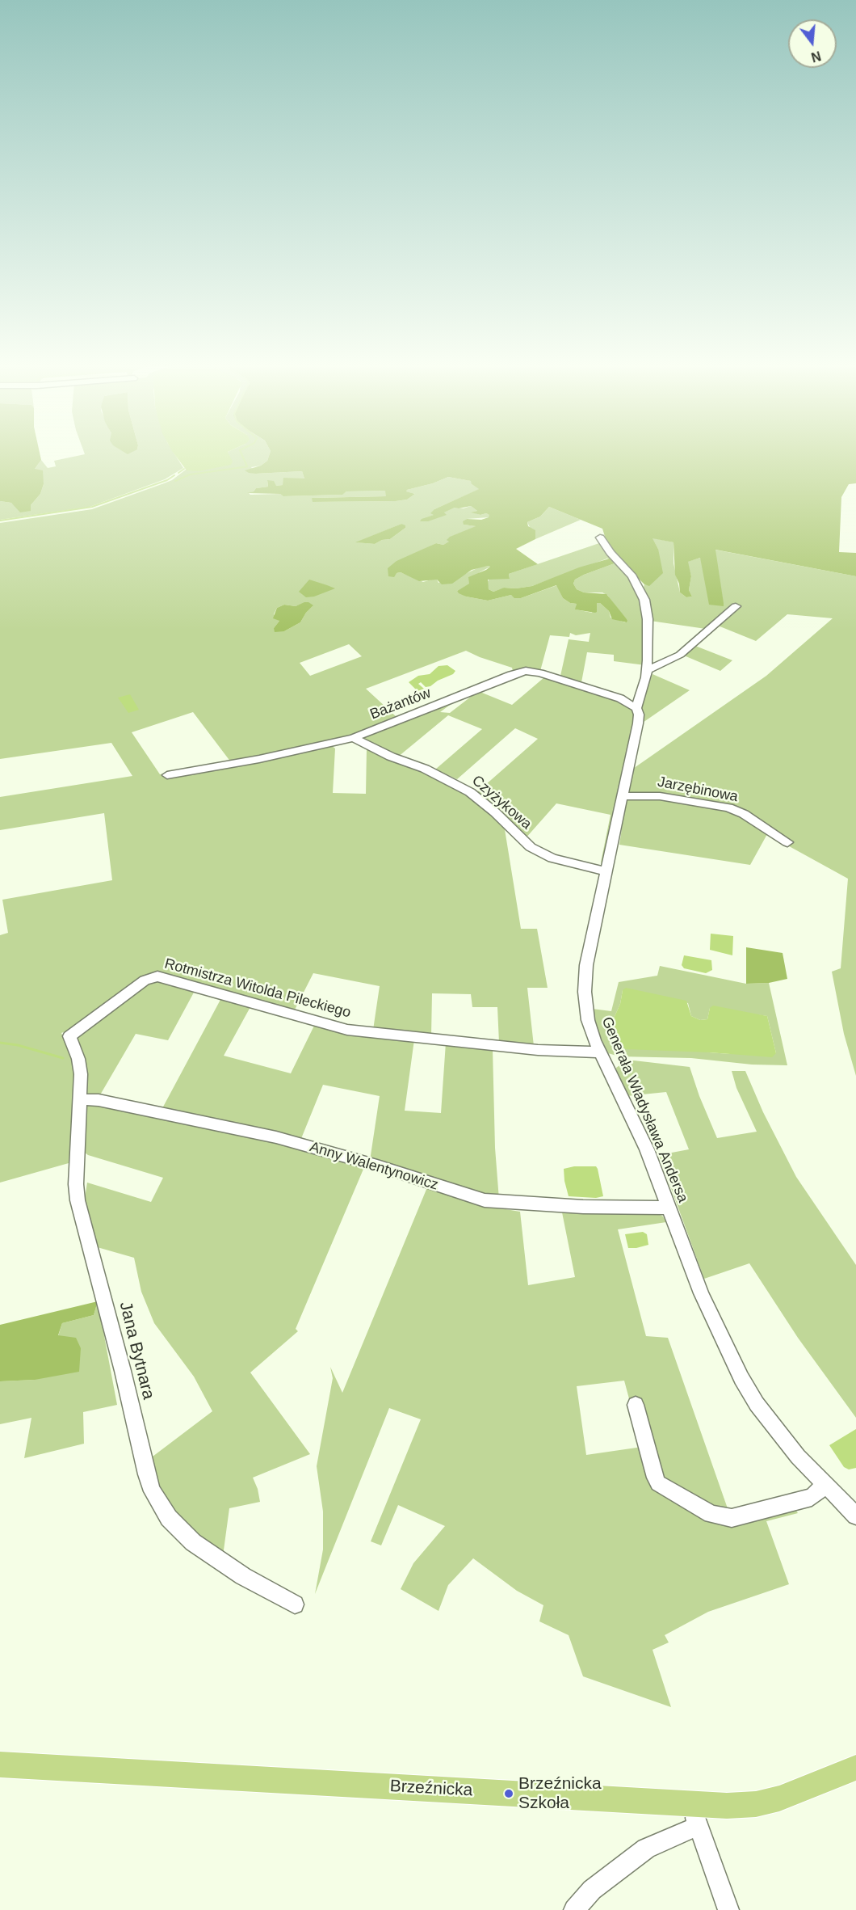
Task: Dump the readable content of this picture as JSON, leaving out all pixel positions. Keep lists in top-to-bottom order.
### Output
{
  "streets": {
    "main road": ["Brzeźnicka"],
    "street": [
      "Bażantów",
      "Jarzębinowa",
      "Czyżykowa",
      "Rotmistrza Witolda Pileckiego",
      "Generała Władysława Andersa",
      "Anny Walentynowicz",
      "Jana Bytnara"
    ]
  },
  "crossings": [
    ["Bażantów", "Czyżykowa"],
    ["Bażantów", "Generała Władysława Andersa"],
    ["Jarzębinowa", "Generała Władysława Andersa"],
    ["Czyżykowa", "Generała Władysława Andersa"],
    ["Rotmistrza Witolda Pileckiego", "Generała Władysława Andersa"],
    ["Rotmistrza Witolda Pileckiego", "Jana Bytnara"],
    ["Generała Władysława Andersa", "Anny Walentynowicz"],
    ["Anny Walentynowicz", "Jana Bytnara"]
  ],
  "places": ["Brzeźnicka Szkoła"],
  "north": "bottom"
}
